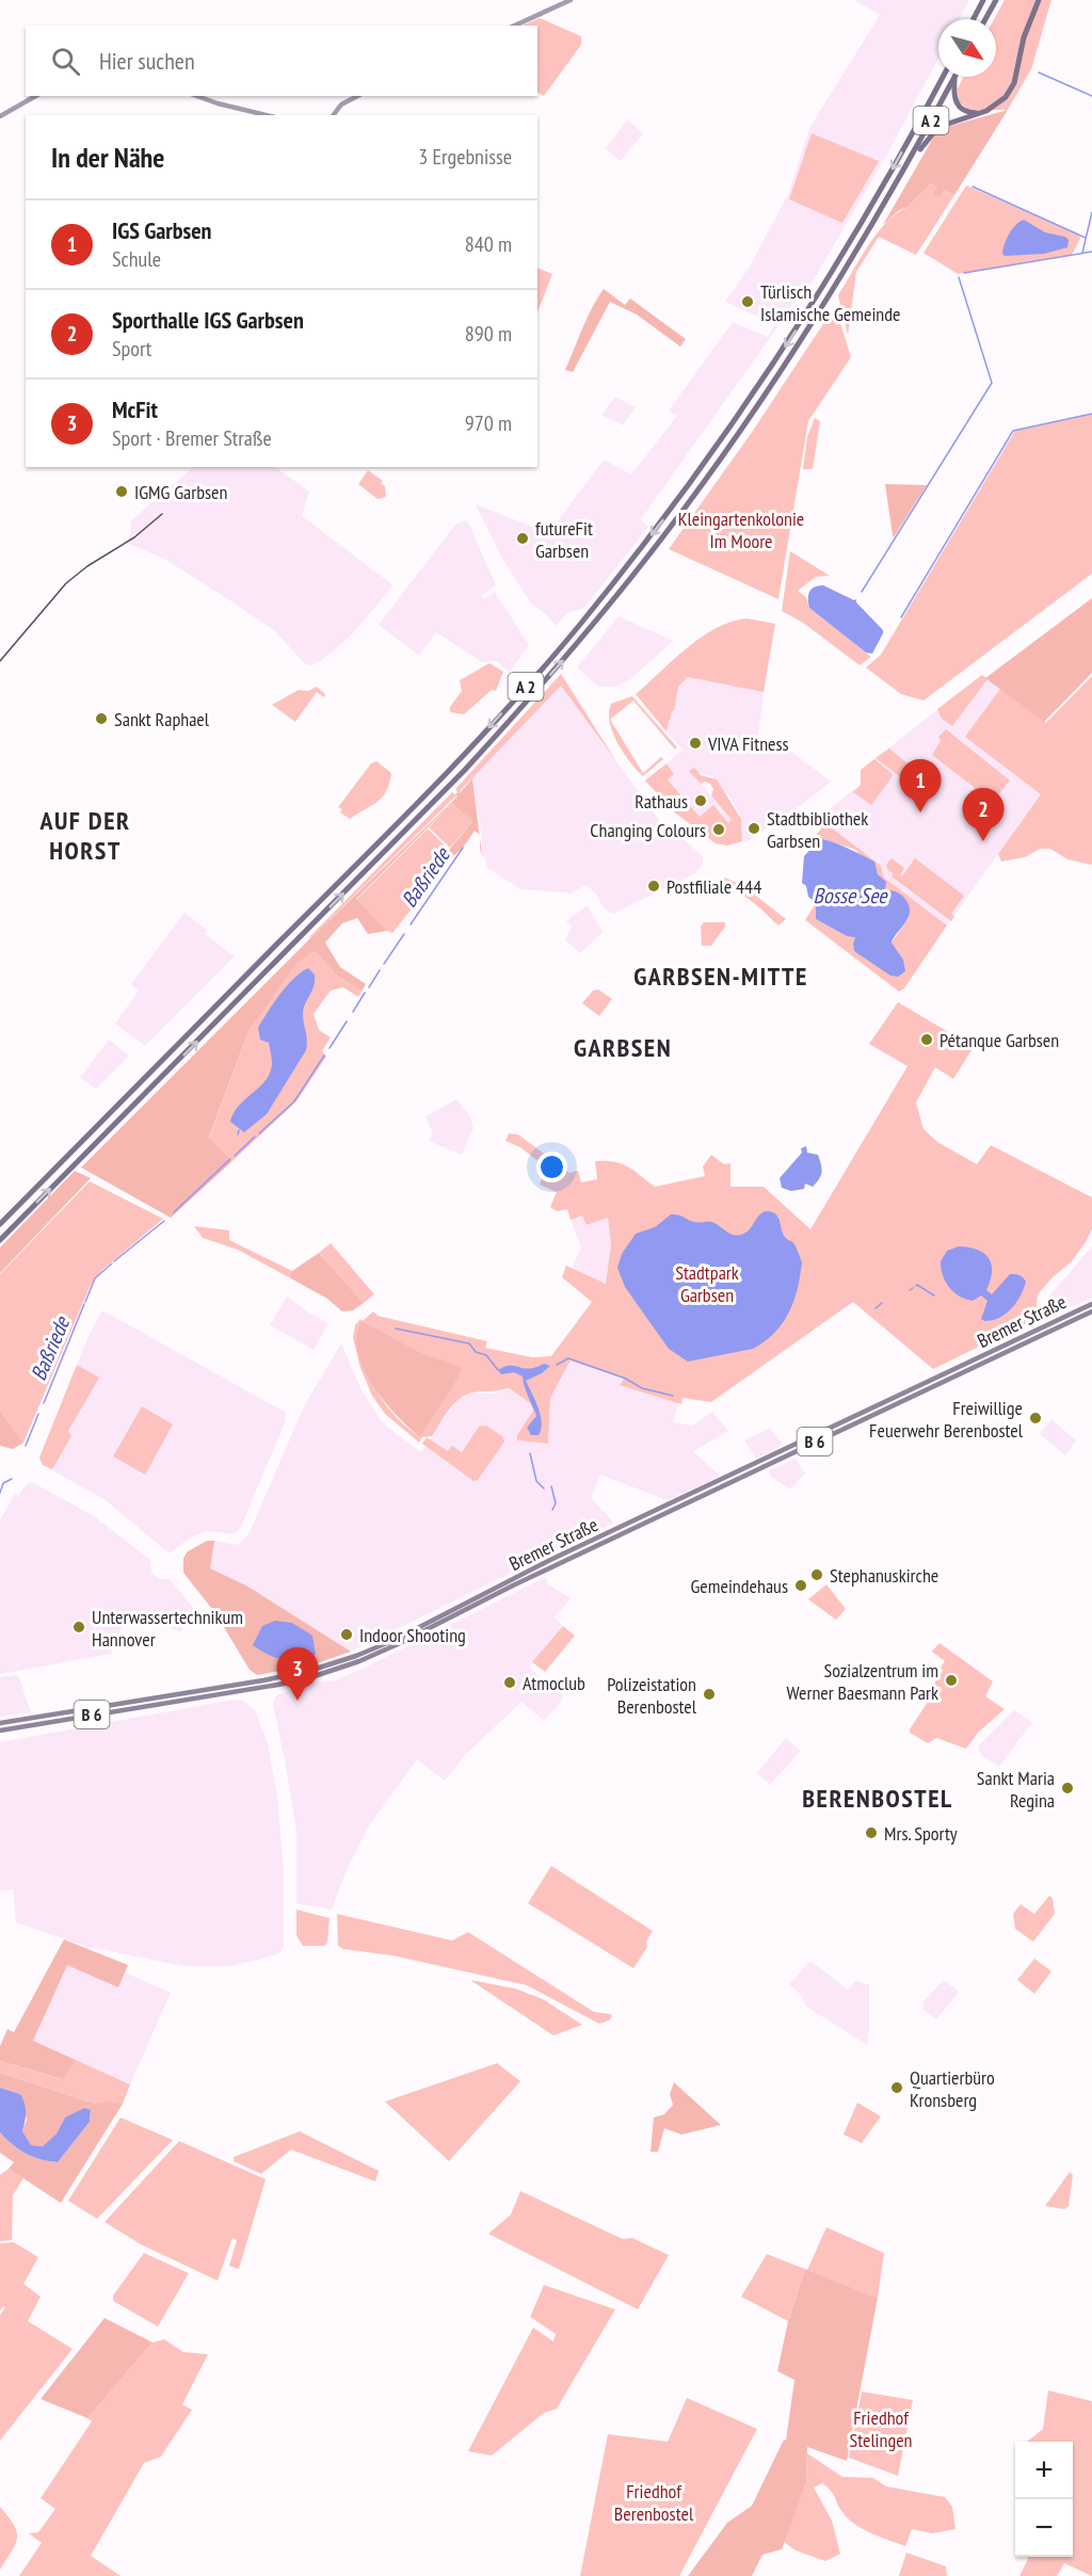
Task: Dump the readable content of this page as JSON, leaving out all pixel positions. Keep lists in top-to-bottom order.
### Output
{
  "streets": {
    "highway": ["A 2"],
    "main road": ["Bremer Straße", "B 6"]
  },
  "districts": [
    "AUF DER HORST",
    "GARBSEN-MITTE",
    "GARBSEN",
    "BERENBOSTEL"
  ],
  "water": ["Baßriede", "Bosse See"],
  "parks": [
    "Kleingartenkolonie Im Moore",
    "Stadtpark Garbsen",
    "Friedhof Stelingen",
    "Friedhof Berenbostel"
  ],
  "places": [
    "Türlisch Islamische Gemeinde",
    "IGMG Garbsen",
    "futureFit Garbsen",
    "Sankt Raphael",
    "VIVA Fitness",
    "Rathaus",
    "Stadtbibliothek Garbsen",
    "Changing Colours",
    "Postfiliale 444",
    "Pétanque Garbsen",
    "Freiwillige Feuerwehr Berenbostel",
    "Stephanuskirche",
    "Gemeindehaus",
    "Unterwassertechnikum Hannover",
    "Indoor Shooting",
    "Sozialzentrum im Werner Baesmann Park",
    "Atmoclub",
    "Polizeistation Berenbostel",
    "Sankt Maria Regina",
    "Mrs. Sporty",
    "Quartierbüro Kronsberg"
  ],
  "north": "bottom right",
  "page": {
    "search": "Hier suchen",
    "heading": ["In der Nähe", "3 Ergebnisse"],
    "list": [
      {
        "mark": "1",
        "name": "IGS Garbsen",
        "note": "Schule",
        "value": "840 m"
      },
      {
        "mark": "2",
        "name": "Sporthalle IGS Garbsen",
        "note": "Sport",
        "value": "890 m"
      },
      {
        "mark": "3",
        "name": "McFit",
        "note": "Sport · Bremer Straße",
        "value": "970 m"
      }
    ],
    "pins": ["1", "2", "3"],
    "map_buttons": ["+", "−"]
  }
}
